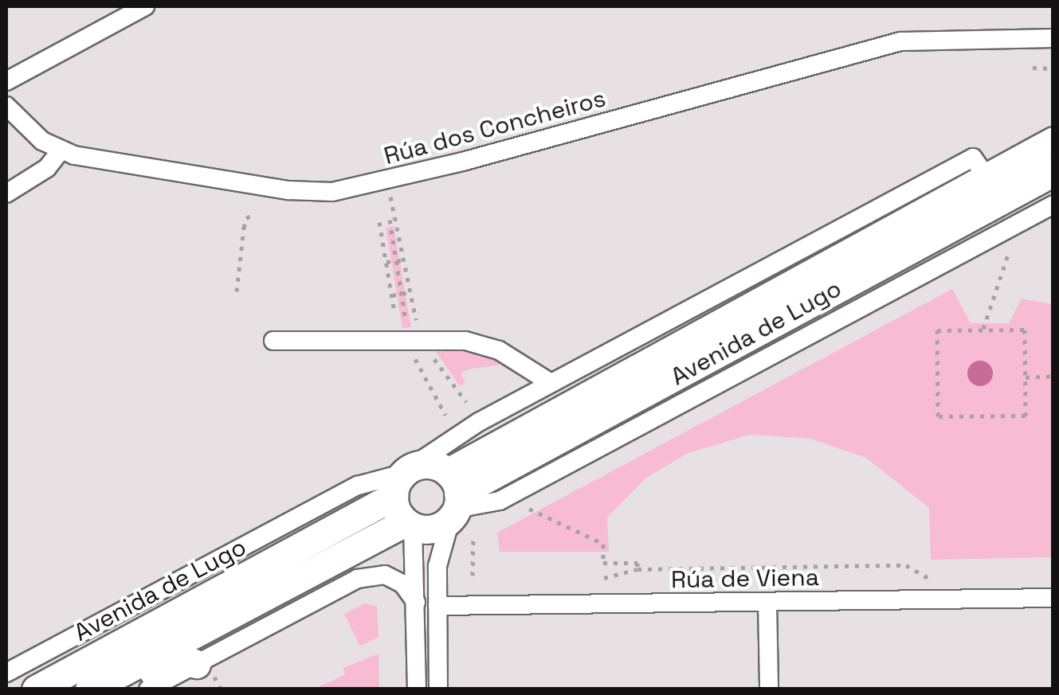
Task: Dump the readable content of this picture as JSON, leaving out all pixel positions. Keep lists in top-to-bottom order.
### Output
{
  "streets": {
    "main road": ["Avenida de Lugo"],
    "street": ["Rúa dos Concheiros", "Rúa de Viena"]
  }
}
